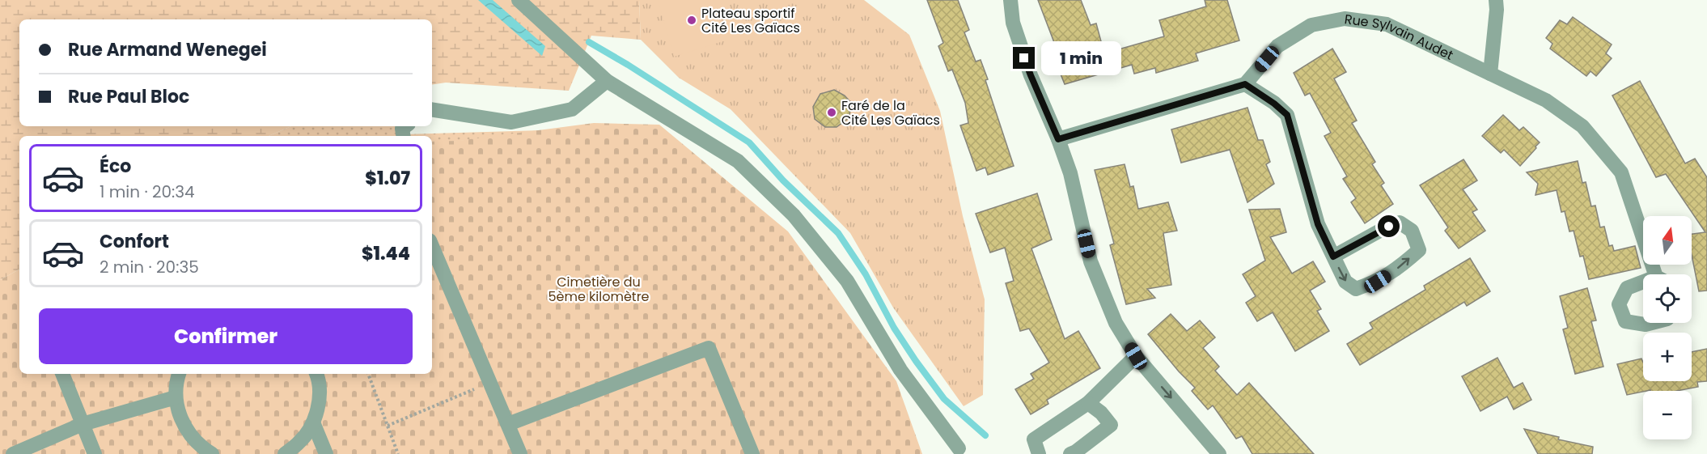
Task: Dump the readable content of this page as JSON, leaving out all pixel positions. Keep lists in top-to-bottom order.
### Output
{
  "streets": {
    "street": ["Rue Sylvain Audet"]
  },
  "parks": ["Cimetière du 5ème kilomètre"],
  "places": ["Plateau sportif Cité Les Gaïacs", "Faré de la Cité Les Gaïacs"],
  "north": "top",
  "page": {
    "banner": ["Rue Armand Wenegei", "Rue Paul Bloc"],
    "bubble": "1 min",
    "list": [
      {
        "name": "Éco",
        "note": "1 min · 20:34",
        "value": "$1.07"
      },
      {
        "name": "Confort",
        "note": "2 min · 20:35",
        "value": "$1.44"
      }
    ],
    "map_buttons": ["+", "−"],
    "buttons": "Confirmer"
  }
}
